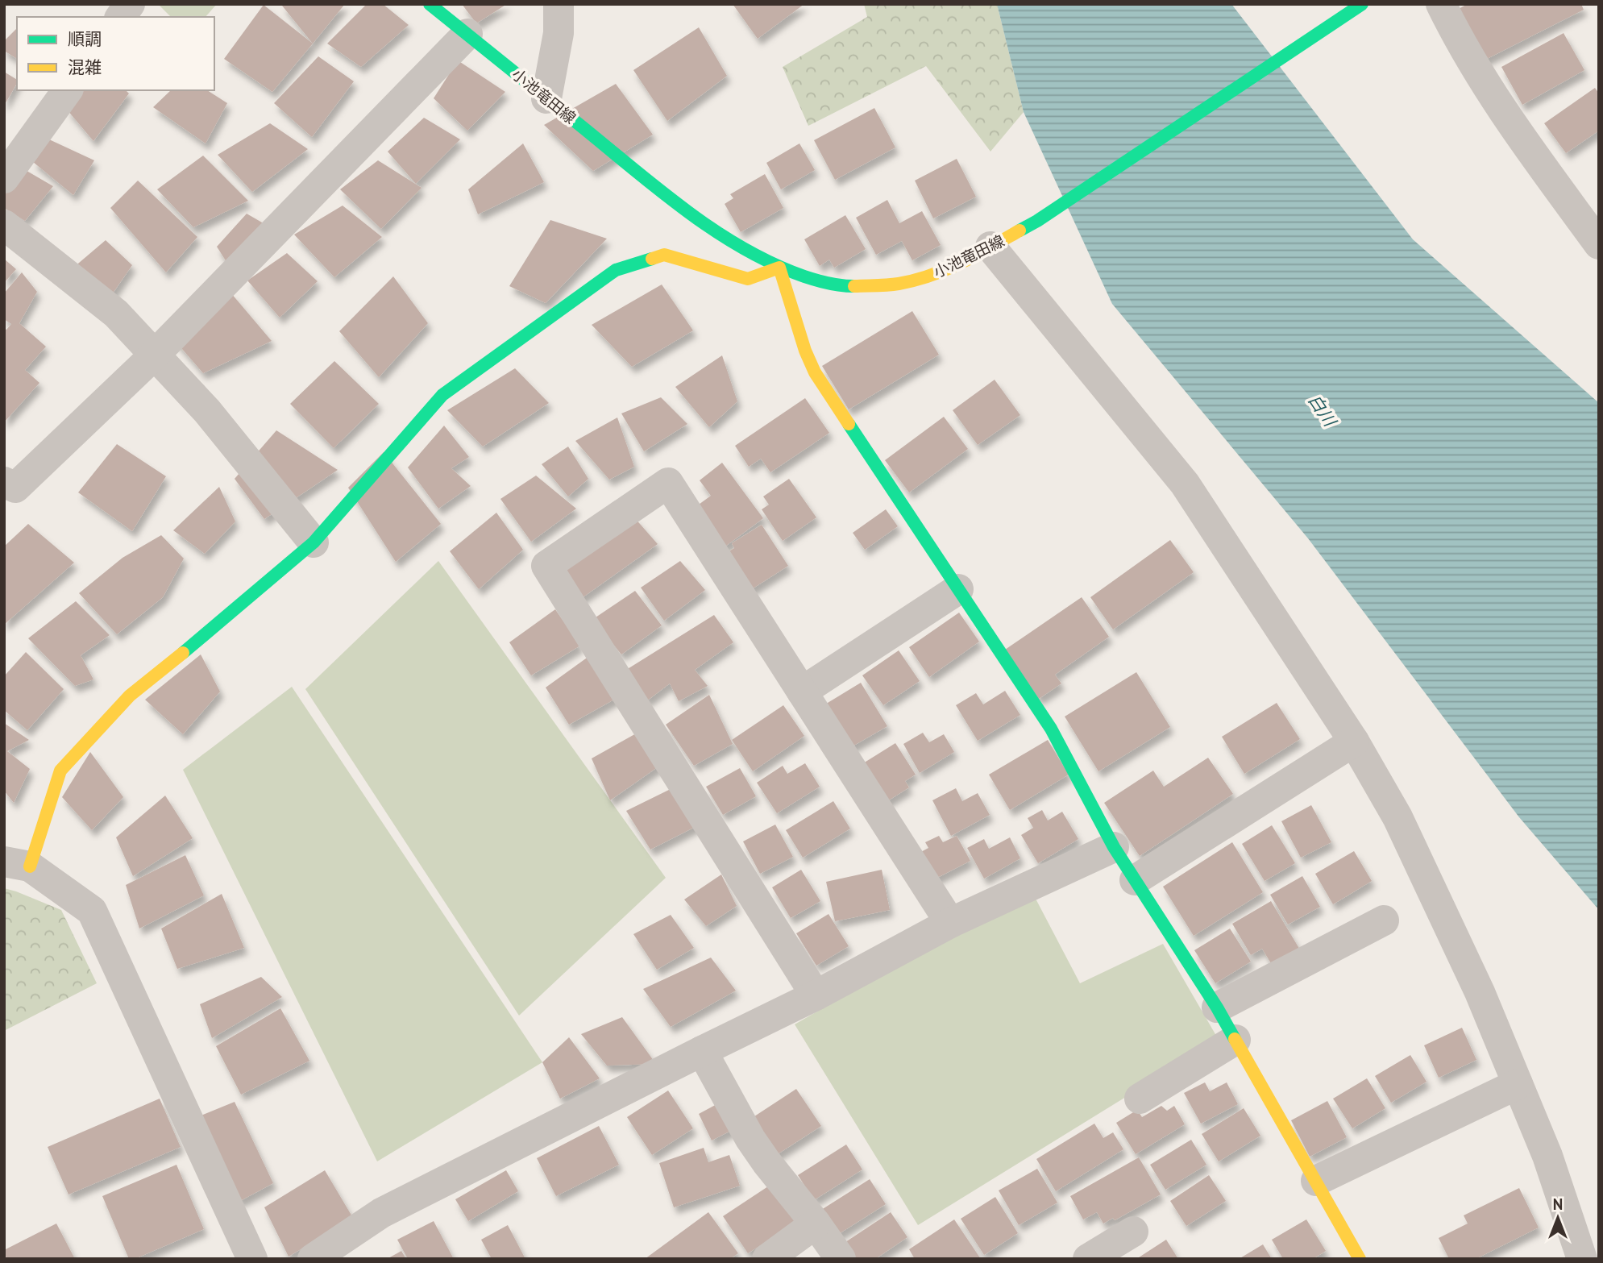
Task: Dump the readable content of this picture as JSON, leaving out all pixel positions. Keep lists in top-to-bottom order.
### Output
{
  "streets": {
    "street": ["小池竜田線"]
  },
  "water": ["白川"],
  "legend": ["順調", "混雑"],
  "north": "top"
}
